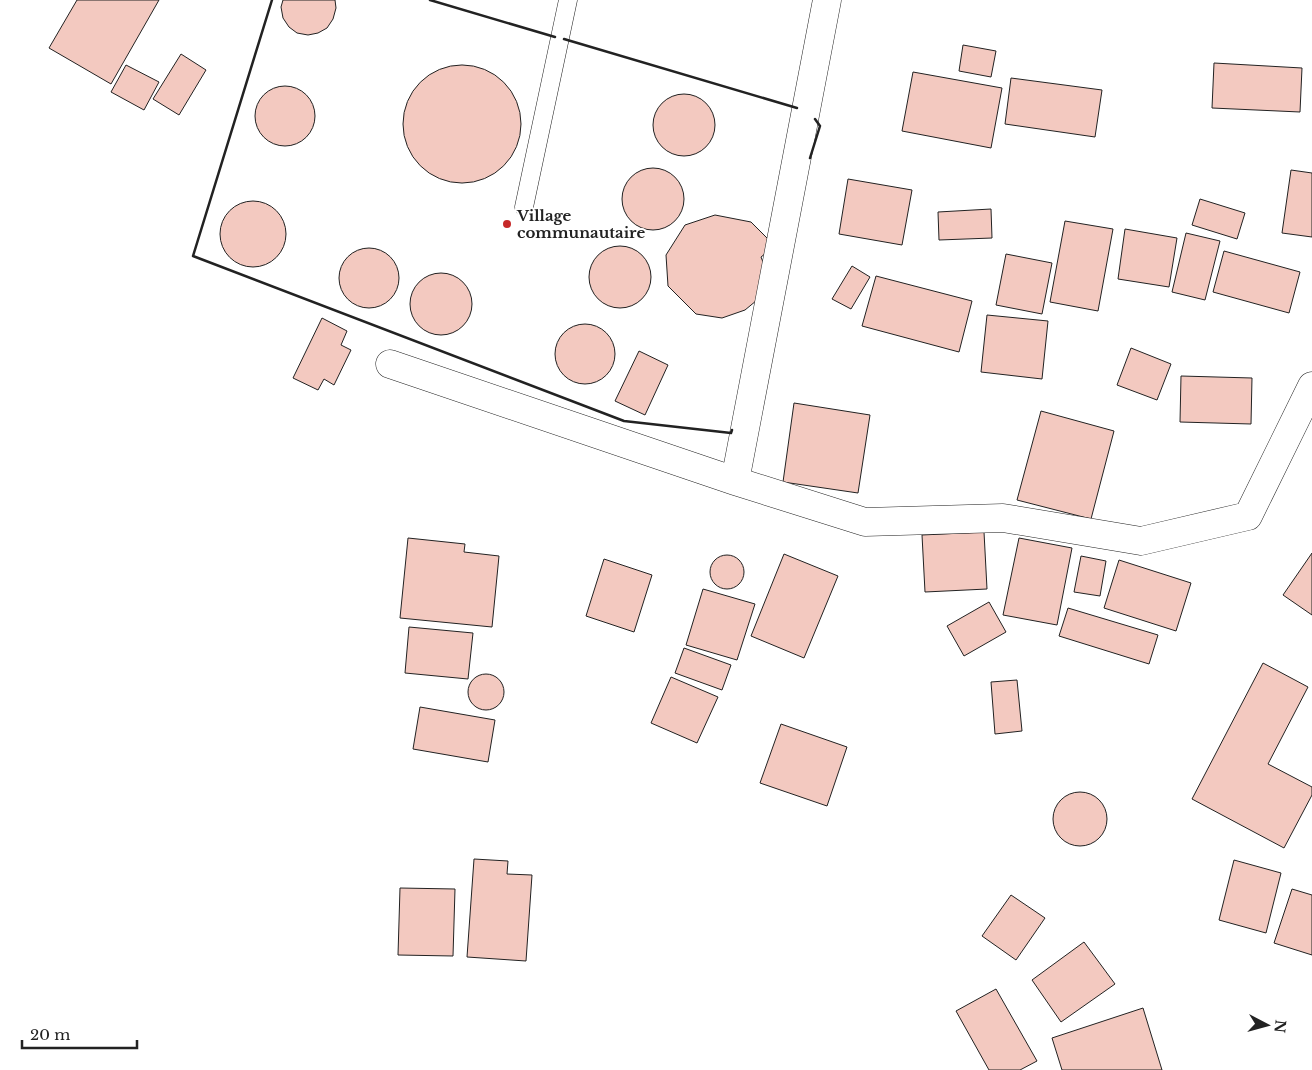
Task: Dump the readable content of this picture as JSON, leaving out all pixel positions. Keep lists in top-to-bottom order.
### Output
{
  "places": ["Village communautaire"],
  "scale_bar": "20 m",
  "north": "right"
}
